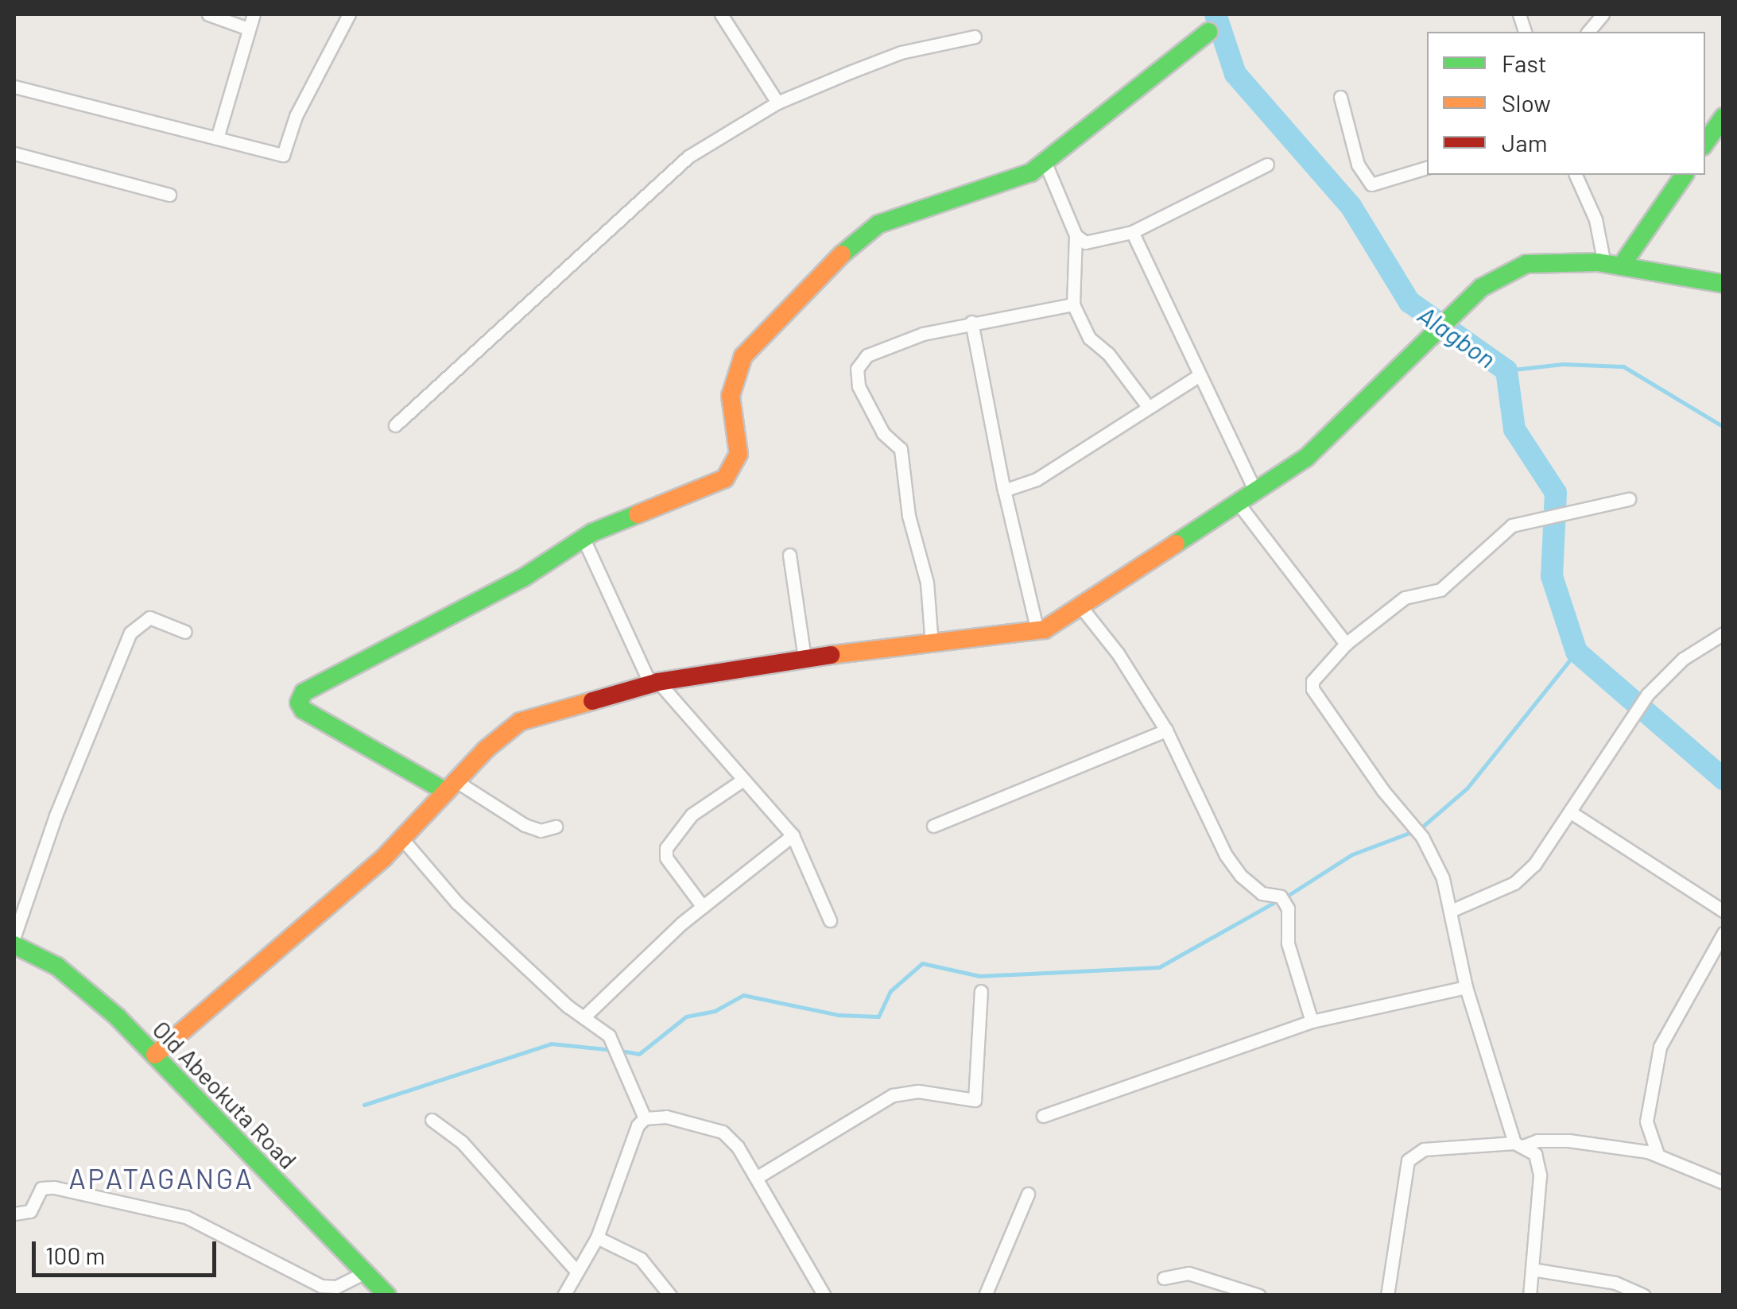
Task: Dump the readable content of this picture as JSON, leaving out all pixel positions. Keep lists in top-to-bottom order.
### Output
{
  "streets": {
    "main road": ["Old Abeokuta Road"]
  },
  "districts": ["APATAGANGA"],
  "water": ["Alagbon"],
  "legend": ["Fast", "Slow", "Jam"],
  "scale_bar": "100 m"
}
